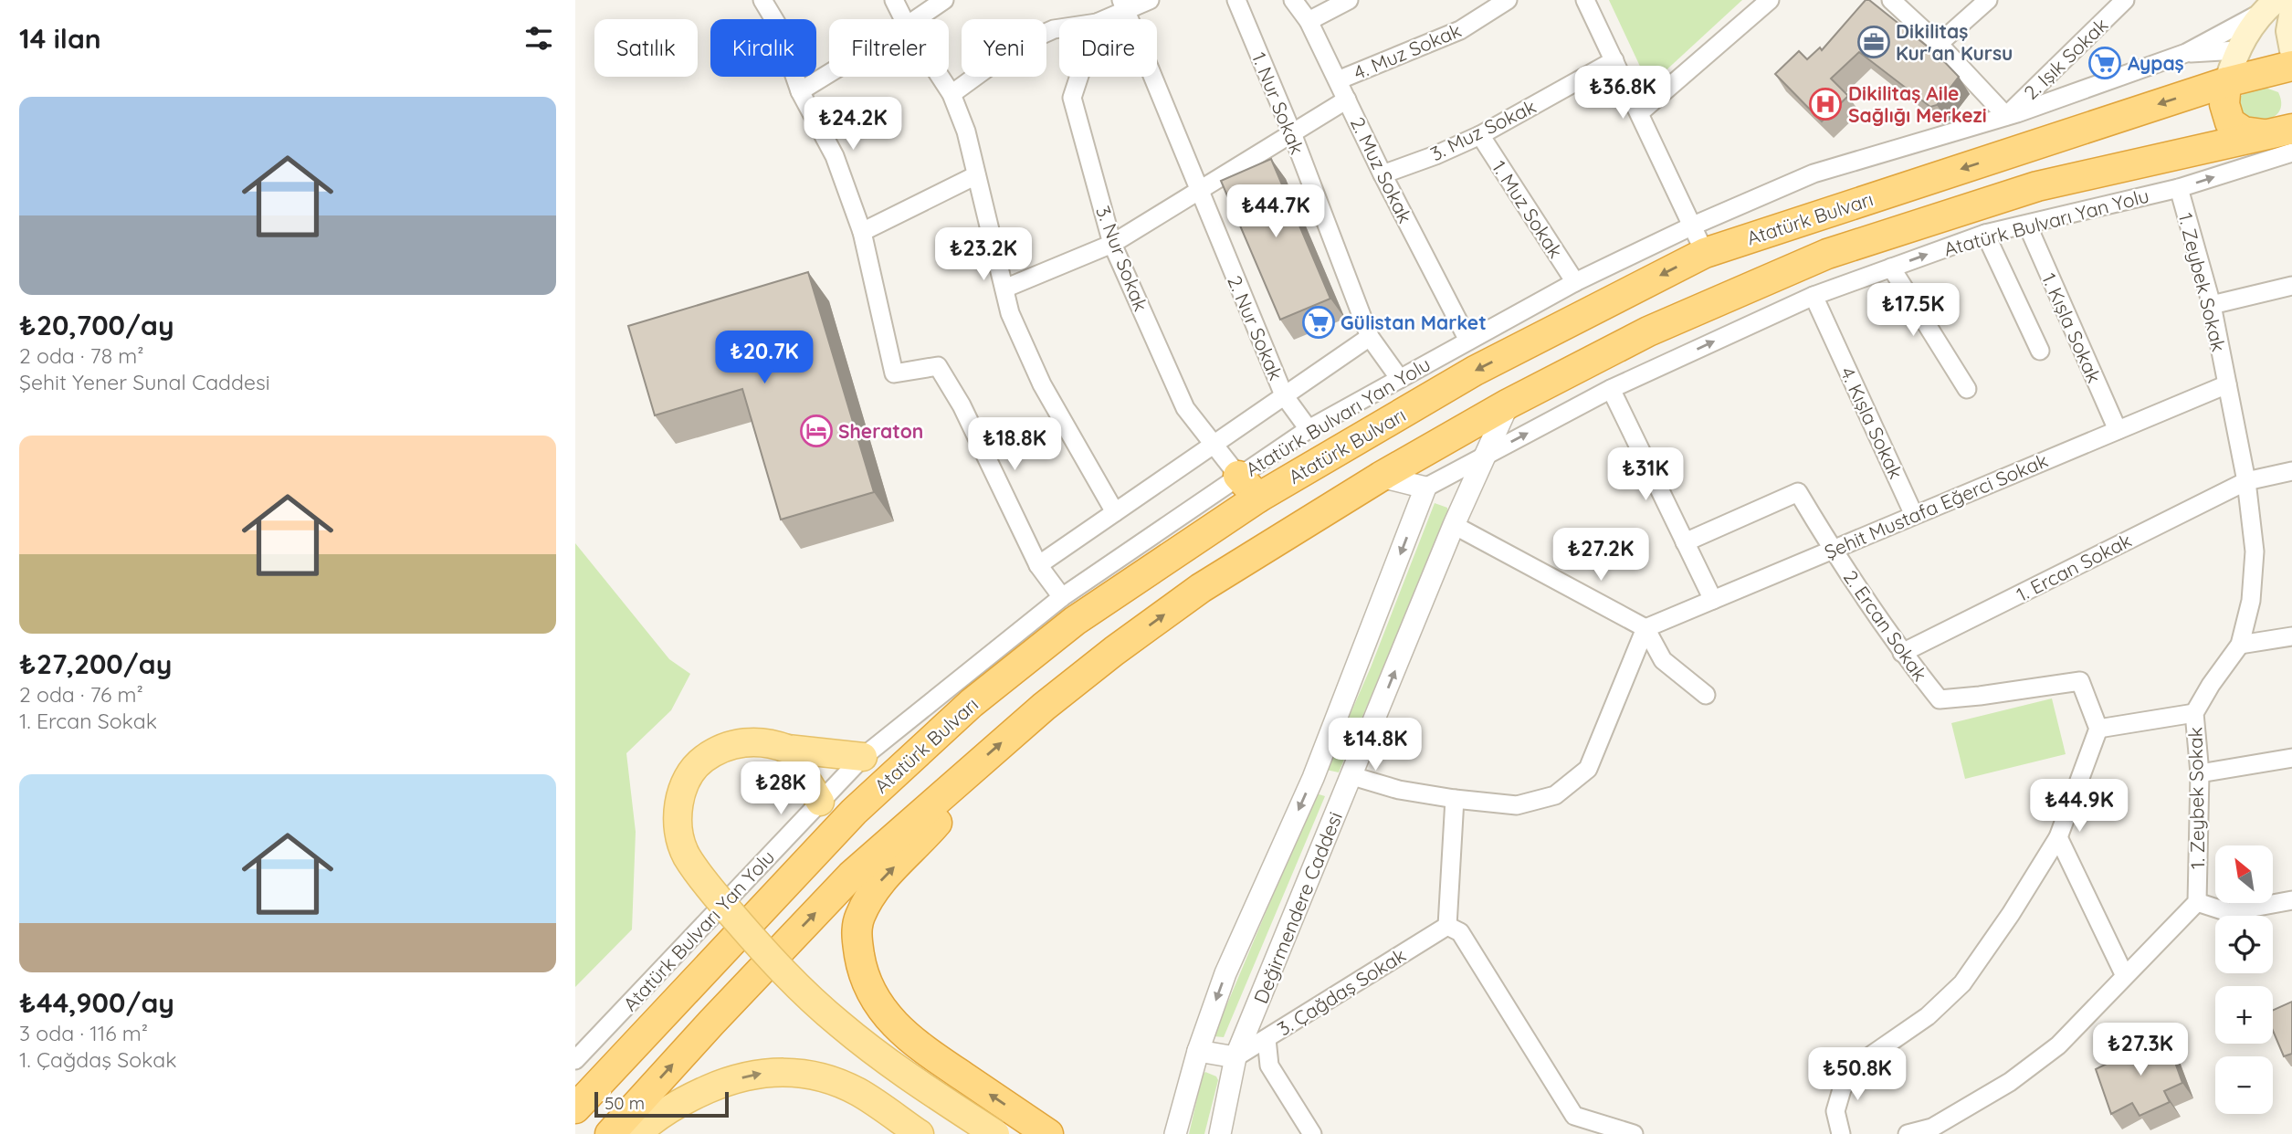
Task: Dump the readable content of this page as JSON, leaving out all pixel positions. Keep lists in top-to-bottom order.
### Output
{
  "streets": {
    "highway": ["Atatürk Bulvarı"],
    "street": [
      "4. Muz Sokak",
      "2. Işık Sokak",
      "1. Nur Sokak",
      "3. Muz Sokak",
      "2. Muz Sokak",
      "1. Muz Sokak",
      "Atatürk Bulvarı Yan Yolu",
      "3. Nur Sokak",
      "1. Zeybek Sokak",
      "2. Nur Sokak",
      "1. Kışla Sokak",
      "4. Kışla Sokak",
      "Şehit Mustafa Eğerci Sokak",
      "1. Ercan Sokak",
      "2. Ercan Sokak",
      "Değirmendere Caddesi",
      "3. Çağdaş Sokak"
    ]
  },
  "crossings": [
    ["4. Muz Sokak", "2. Muz Sokak"],
    ["2. Işık Sokak", "Atatürk Bulvarı Yan Yolu"],
    ["1. Nur Sokak", "Atatürk Bulvarı Yan Yolu"],
    ["3. Muz Sokak", "2. Muz Sokak"],
    ["3. Muz Sokak", "1. Muz Sokak"],
    ["2. Muz Sokak", "Atatürk Bulvarı Yan Yolu"],
    ["1. Muz Sokak", "Atatürk Bulvarı Yan Yolu"],
    ["Atatürk Bulvarı", "Değirmendere Caddesi"],
    ["Atatürk Bulvarı Yan Yolu", "3. Nur Sokak"],
    ["Atatürk Bulvarı Yan Yolu", "1. Zeybek Sokak"],
    ["Atatürk Bulvarı Yan Yolu", "2. Nur Sokak"],
    ["Atatürk Bulvarı Yan Yolu", "1. Kışla Sokak"],
    ["Atatürk Bulvarı Yan Yolu", "4. Kışla Sokak"],
    ["Atatürk Bulvarı Yan Yolu", "Değirmendere Caddesi"],
    ["1. Zeybek Sokak", "Şehit Mustafa Eğerci Sokak"],
    ["1. Zeybek Sokak", "1. Ercan Sokak"],
    ["1. Kışla Sokak", "Şehit Mustafa Eğerci Sokak"],
    ["4. Kışla Sokak", "Şehit Mustafa Eğerci Sokak"],
    ["Şehit Mustafa Eğerci Sokak", "2. Ercan Sokak"],
    ["1. Ercan Sokak", "2. Ercan Sokak"],
    ["Değirmendere Caddesi", "3. Çağdaş Sokak"]
  ],
  "places": {
    "office": ["Dikilitaş Kur'an Kursu"],
    "supermarket": ["Aypaş", "Gülistan Market"],
    "hospital": ["Dikilitaş Aile Sağlığı Merkezi"],
    "hotel": ["Sheraton"]
  },
  "scale_bar": "50 m",
  "north": "top left",
  "page": {
    "heading": "14 ilan",
    "chip": [
      "Satılık",
      "Kiralık",
      "Filtreler",
      "Yeni",
      "Daire"
    ],
    "price": [
      "₺36.8K",
      "₺24.2K",
      "₺44.7K",
      "₺23.2K",
      "₺17.5K",
      "₺20.7K",
      "₺18.8K",
      "₺31K",
      "₺27.2K",
      "₺14.8K",
      "₺28K",
      "₺44.9K",
      "₺27.3K",
      "₺50.8K"
    ],
    "list": [
      {
        "name": "₺20,700/ay",
        "note": "2 oda · 78 m² · Şehit Yener Sunal Caddesi"
      },
      {
        "name": "₺27,200/ay",
        "note": "2 oda · 76 m² · 1. Ercan Sokak"
      },
      {
        "name": "₺44,900/ay",
        "note": "3 oda · 116 m² · 1. Çağdaş Sokak"
      }
    ],
    "map_buttons": ["+", "−"],
    "scale": "50 m"
  }
}
